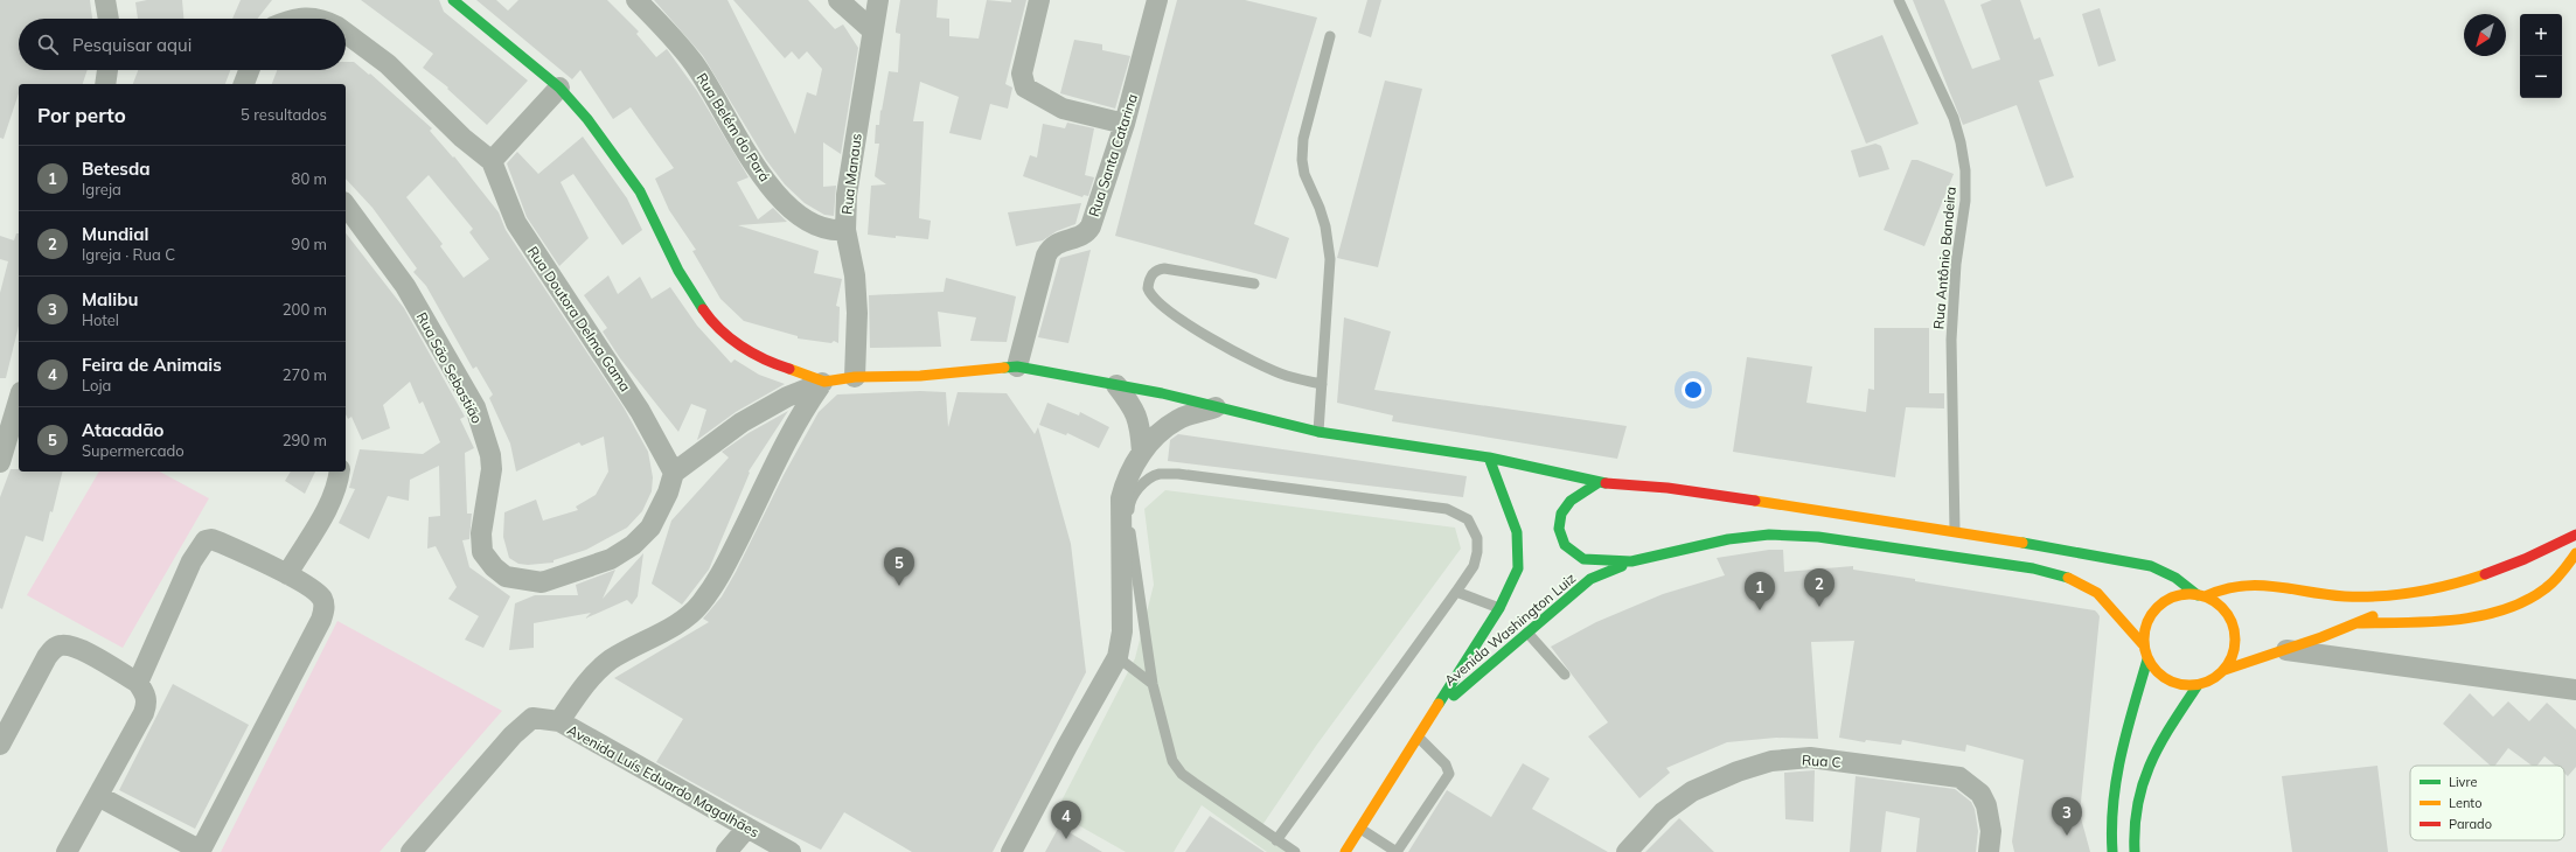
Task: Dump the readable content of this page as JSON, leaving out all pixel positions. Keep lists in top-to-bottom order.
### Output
{
  "streets": {
    "main road": ["Avenida Washington Luiz"],
    "street": [
      "Rua Belém do Pará",
      "Rua Santa Catarina",
      "Rua Manaus",
      "Rua Doutora Delma Gama",
      "Rua São Sebastião",
      "Rua C",
      "Avenida Luís Eduardo Magalhães"
    ],
    "lane": ["Rua Antônio Bandeira"]
  },
  "crossings": [
    ["Rua Belém do Pará", "Rua Manaus"],
    ["Rua Doutora Delma Gama", "Rua São Sebastião"]
  ],
  "legend": ["Livre", "Lento", "Parado"],
  "north": "bottom left",
  "page": {
    "map_buttons": ["+", "−"],
    "search": "Pesquisar aqui",
    "heading": ["Por perto", "5 resultados"],
    "list": [
      {
        "mark": "1",
        "name": "Betesda",
        "note": "Igreja",
        "value": "80 m"
      },
      {
        "mark": "2",
        "name": "Mundial",
        "note": "Igreja · Rua C",
        "value": "90 m"
      },
      {
        "mark": "3",
        "name": "Malibu",
        "note": "Hotel",
        "value": "200 m"
      },
      {
        "mark": "4",
        "name": "Feira de Animais",
        "note": "Loja",
        "value": "270 m"
      },
      {
        "mark": "5",
        "name": "Atacadão",
        "note": "Supermercado",
        "value": "290 m"
      }
    ],
    "pins": [
      "5",
      "2",
      "1",
      "3",
      "4"
    ]
  }
}
